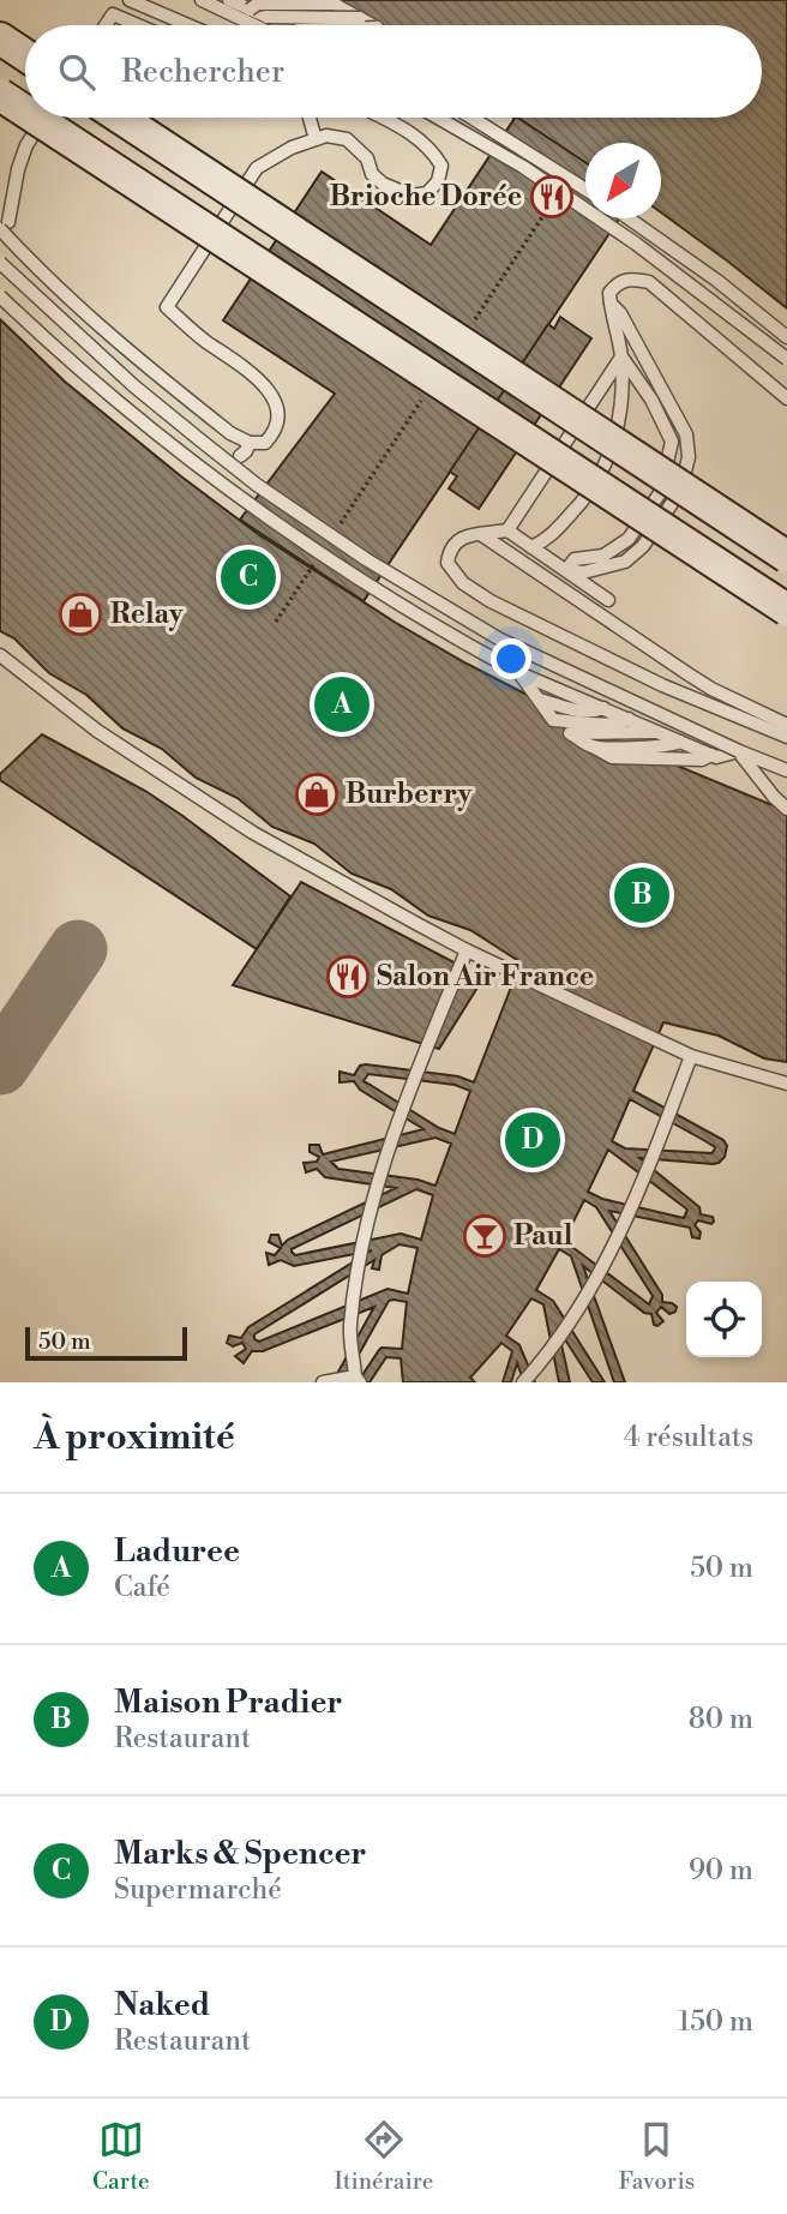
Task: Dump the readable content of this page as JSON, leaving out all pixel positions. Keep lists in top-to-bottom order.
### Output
{
  "places": {
    "restaurant": ["Brioche Dorée", "Salon Air France"],
    "shop": ["Relay", "Burberry"],
    "bar": ["Paul"]
  },
  "scale_bar": "50 m",
  "north": "bottom left",
  "page": {
    "search": "Rechercher",
    "pins": [
      "C",
      "A",
      "B",
      "D"
    ],
    "scale": "50 m",
    "heading": ["À proximité", "4 résultats"],
    "list": [
      {
        "mark": "A",
        "name": "Laduree",
        "note": "Café",
        "value": "50 m"
      },
      {
        "mark": "B",
        "name": "Maison Pradier",
        "note": "Restaurant",
        "value": "80 m"
      },
      {
        "mark": "C",
        "name": "Marks & Spencer",
        "note": "Supermarché",
        "value": "90 m"
      },
      {
        "mark": "D",
        "name": "Naked",
        "note": "Restaurant",
        "value": "150 m"
      }
    ],
    "nav": ["Carte", "Itinéraire", "Favoris"]
  }
}
